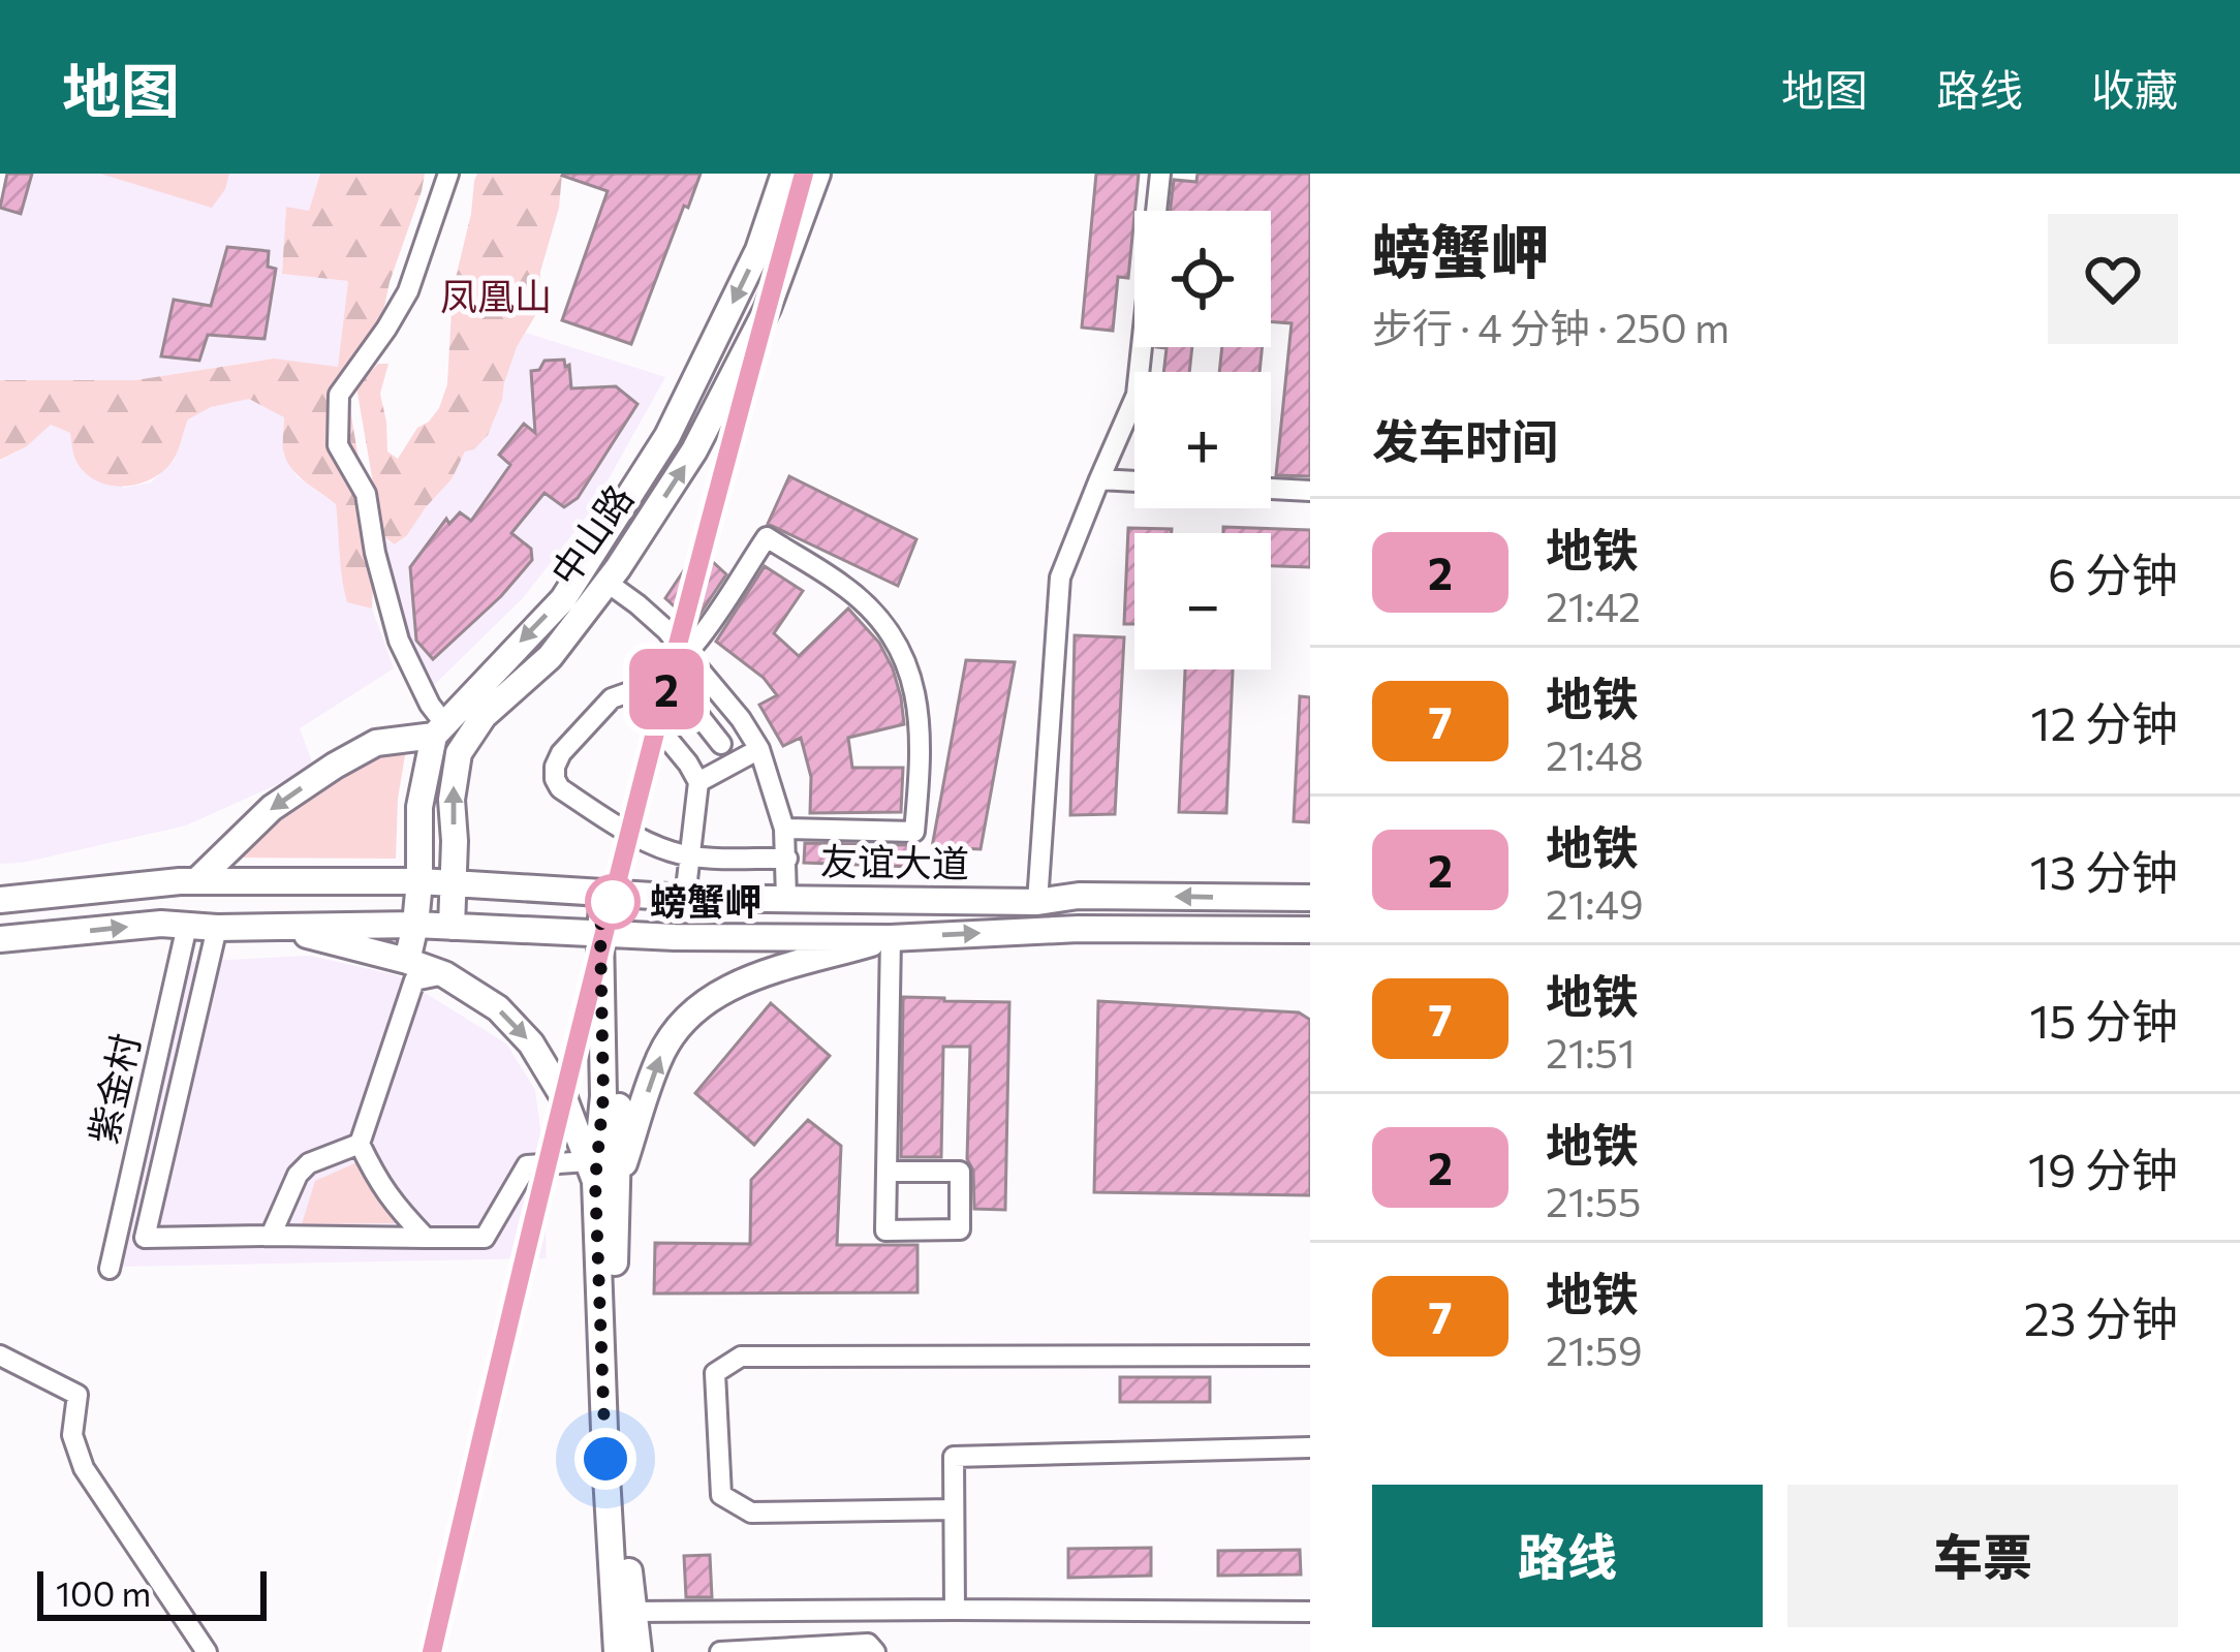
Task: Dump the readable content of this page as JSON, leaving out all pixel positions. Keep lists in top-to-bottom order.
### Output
{
  "streets": {
    "main road": ["中山路", "友谊大道"],
    "street": ["紫金村"]
  },
  "crossings": [
    ["中山路", "友谊大道"]
  ],
  "parks": ["凤凰山"],
  "places": ["螃蟹岬"],
  "lines": ["metro line 2"],
  "scale_bar": "100 m",
  "page": {
    "header": "地图",
    "nav": ["地图", "路线", "收藏"],
    "on_map": "2",
    "heading": [
      ["螃蟹岬", "步行 · 4 分钟 · 250 m"],
      "发车时间"
    ],
    "map_buttons": ["+", "−"],
    "list": [
      {
        "mark": "2",
        "name": "地铁",
        "note": "21:42",
        "value": "6 分钟"
      },
      {
        "mark": "7",
        "name": "地铁",
        "note": "21:48",
        "value": "12 分钟"
      },
      {
        "mark": "2",
        "name": "地铁",
        "note": "21:49",
        "value": "13 分钟"
      },
      {
        "mark": "7",
        "name": "地铁",
        "note": "21:51",
        "value": "15 分钟"
      },
      {
        "mark": "2",
        "name": "地铁",
        "note": "21:55",
        "value": "19 分钟"
      },
      {
        "mark": "7",
        "name": "地铁",
        "note": "21:59",
        "value": "23 分钟"
      }
    ],
    "buttons": ["路线", "车票"],
    "scale": "100 m"
  }
}
